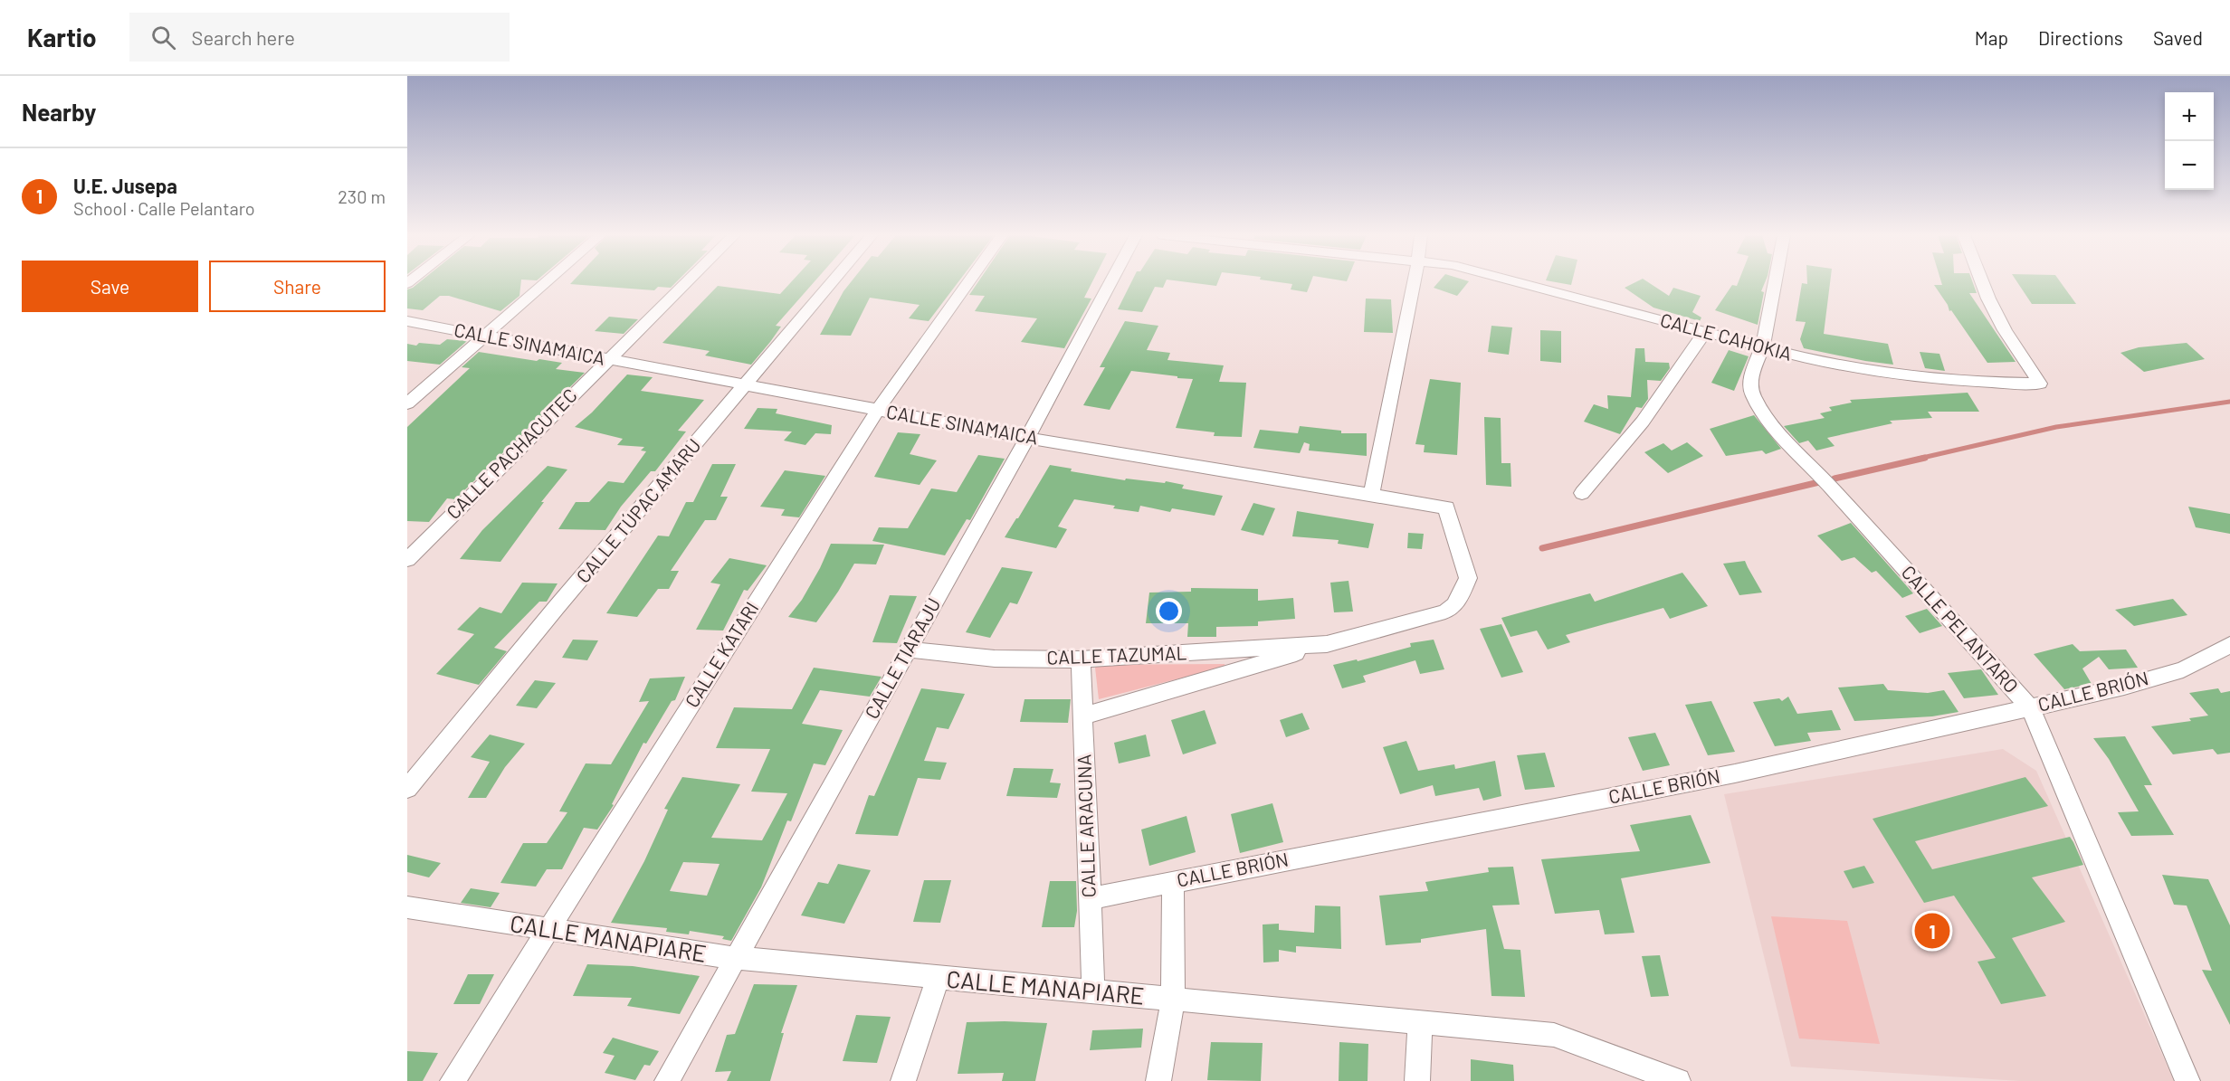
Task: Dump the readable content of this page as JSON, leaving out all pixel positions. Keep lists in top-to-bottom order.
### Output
{
  "streets": {
    "street": [
      "CALLE CAHOKIA",
      "CALLE SINAMAICA",
      "CALLE PACHACUTEC",
      "CALLE TÚPAC AMARU",
      "CALLE PELANTARO",
      "CALLE KATARI",
      "CALLE TAZUMAL",
      "CALLE TIARAJU",
      "CALLE BRIÓN",
      "CALLE ARACUNA",
      "CALLE MANAPIARE"
    ]
  },
  "crossings": [
    ["CALLE CAHOKIA", "CALLE PELANTARO"],
    ["CALLE SINAMAICA", "CALLE PACHACUTEC"],
    ["CALLE SINAMAICA", "CALLE TÚPAC AMARU"],
    ["CALLE SINAMAICA", "CALLE KATARI"],
    ["CALLE SINAMAICA", "CALLE TAZUMAL"],
    ["CALLE SINAMAICA", "CALLE TIARAJU"],
    ["CALLE PELANTARO", "CALLE BRIÓN"],
    ["CALLE KATARI", "CALLE MANAPIARE"],
    ["CALLE TAZUMAL", "CALLE TIARAJU"],
    ["CALLE TAZUMAL", "CALLE ARACUNA"],
    ["CALLE TIARAJU", "CALLE MANAPIARE"],
    ["CALLE BRIÓN", "CALLE ARACUNA"],
    ["CALLE ARACUNA", "CALLE MANAPIARE"]
  ],
  "page": {
    "header": "Kartio",
    "search": "Search here",
    "nav": ["Map", "Directions", "Saved"],
    "heading": "Nearby",
    "map_buttons": ["+", "−"],
    "list": [
      {
        "mark": "1",
        "name": "U.E. Jusepa",
        "note": "School · Calle Pelantaro",
        "value": "230 m"
      }
    ],
    "buttons": ["Save", "Share"],
    "pins": "1"
  }
}
